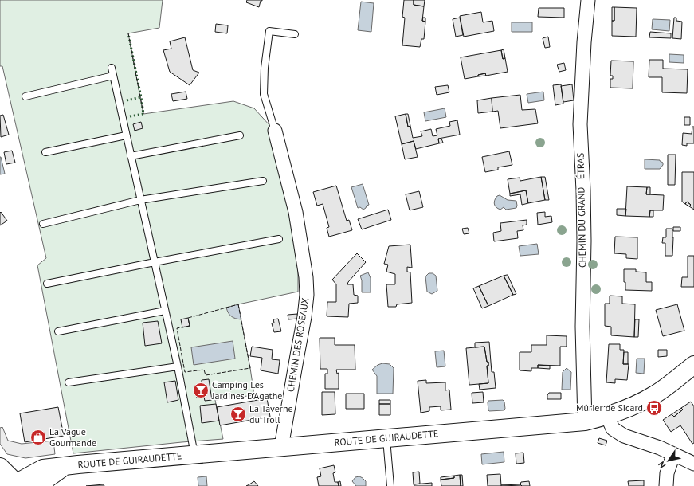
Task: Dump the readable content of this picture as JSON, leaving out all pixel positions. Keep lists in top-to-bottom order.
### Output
{
  "streets": {
    "street": ["CHEMIN DU GRAND TÉTRAS", "CHEMIN DES ROSEAUX", "ROUTE DE GUIRAUDETTE"]
  },
  "crossings": [
    ["CHEMIN DU GRAND TÉTRAS", "ROUTE DE GUIRAUDETTE"],
    ["CHEMIN DES ROSEAUX", "ROUTE DE GUIRAUDETTE"]
  ],
  "places": {
    "bar": ["Camping Les Jardines D’Agathe", "La Taverne du Troll"],
    "bus stop": ["Mûrier de Sicard"],
    "shop": ["La Vague Gourmande"]
  },
  "north": "bottom left"
}
